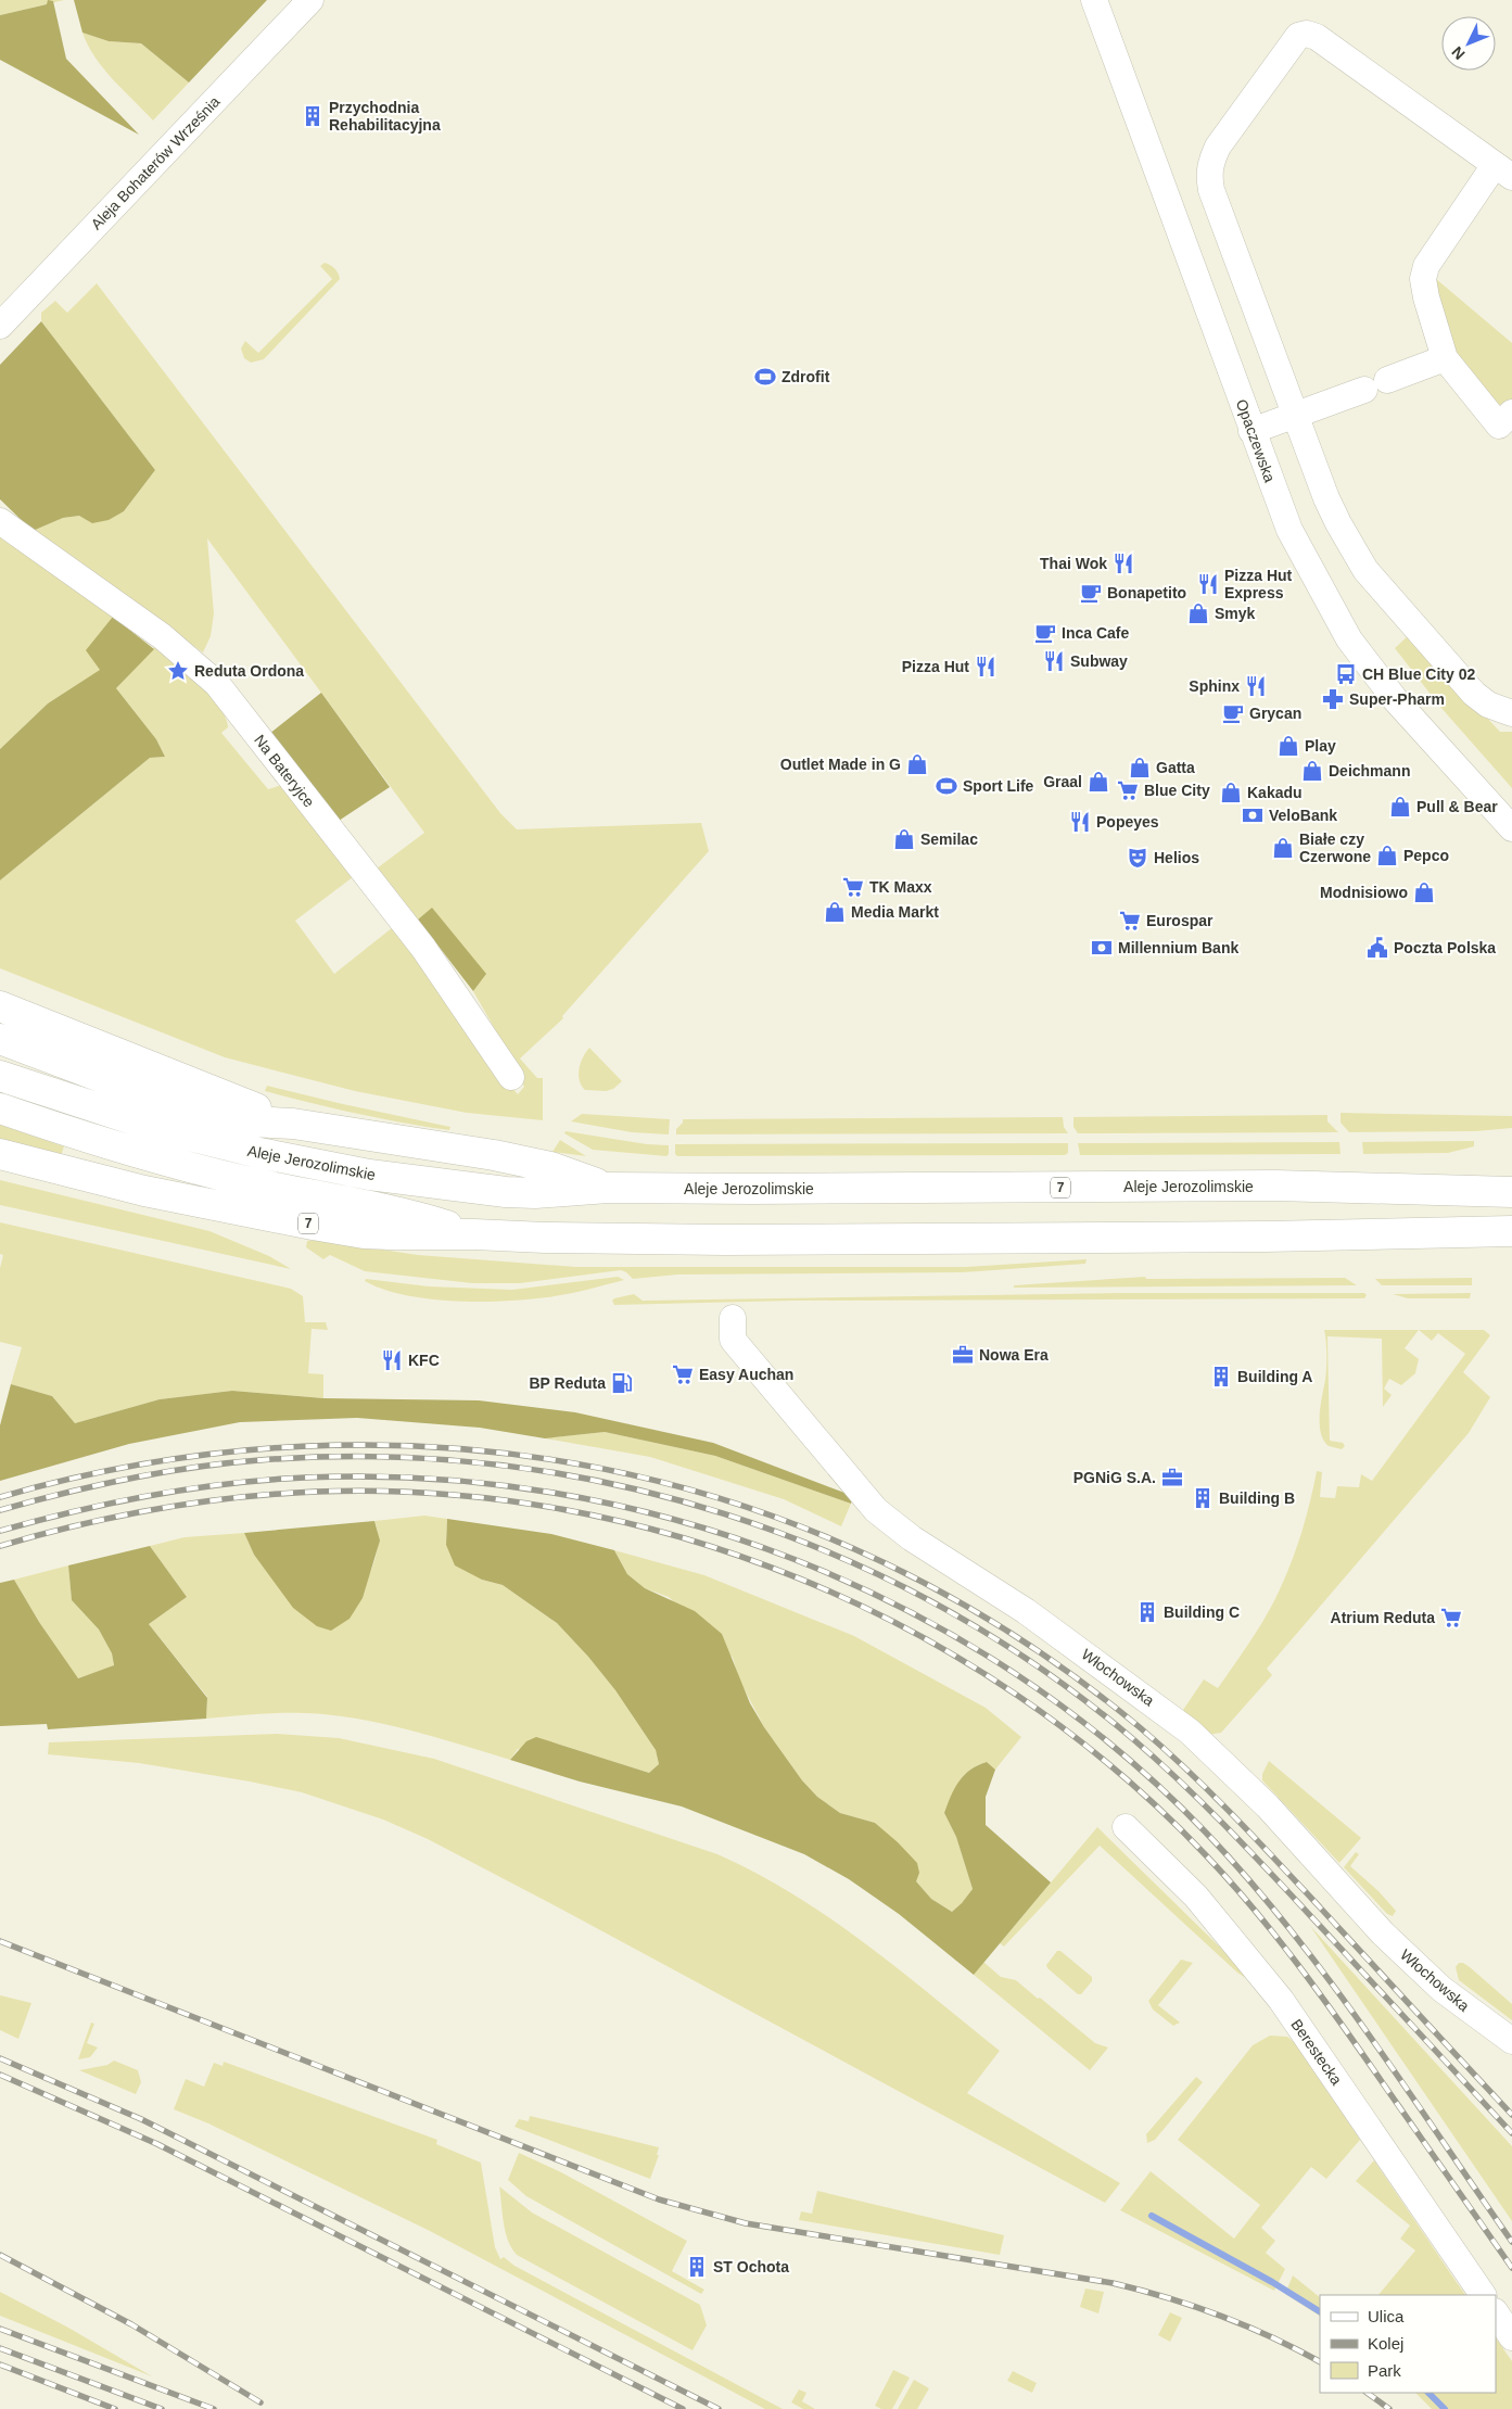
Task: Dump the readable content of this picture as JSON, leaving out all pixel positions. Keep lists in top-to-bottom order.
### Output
{
  "streets": {
    "main road": ["Aleje Jerozolimskie", "7"],
    "street": [
      "Aleja Bohaterów Września",
      "Opaczewska",
      "Na Bateryjce",
      "Włochowska",
      "Berestecka"
    ]
  },
  "crossings": [
    ["Aleje Jerozolimskie", "7"]
  ],
  "places": {
    "building": [
      "Przychodnia Rehabilitacyjna",
      "Building A",
      "Building B",
      "Building C",
      "ST Ochota"
    ],
    "sports": ["Zdrofit", "Sport Life"],
    "restaurant": [
      "Thai Wok",
      "Pizza Hut Express",
      "Subway",
      "Pizza Hut",
      "Sphinx",
      "Popeyes",
      "KFC"
    ],
    "cafe": ["Bonapetito", "Inca Cafe", "Grycan"],
    "shop": [
      "Smyk",
      "Play",
      "Outlet Made in G",
      "Gatta",
      "Deichmann",
      "Graal",
      "Kakadu",
      "Pull & Bear",
      "Semilac",
      "Białe czy Czerwone",
      "Pepco",
      "Modnisiowo",
      "Media Markt"
    ],
    "place": ["Reduta Ordona"],
    "bus stop": ["CH Blue City 02"],
    "pharmacy": ["Super-Pharm"],
    "supermarket": [
      "Blue City",
      "TK Maxx",
      "Eurospar",
      "Easy Auchan",
      "Atrium Reduta"
    ],
    "bank": ["VeloBank", "Millennium Bank"],
    "theatre": ["Helios"],
    "public building": ["Poczta Polska"],
    "office": ["Nowa Era", "PGNiG S.A."],
    "fuel station": ["BP Reduta"]
  },
  "legend": ["Ulica", "Kolej", "Park"],
  "north": "bottom left"
}
